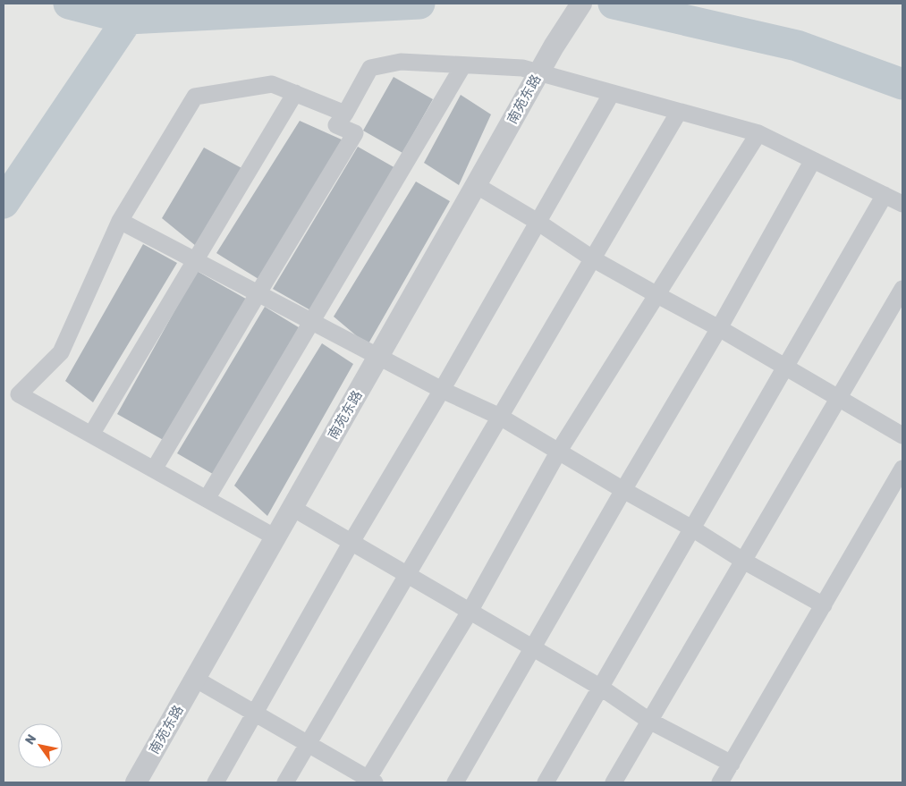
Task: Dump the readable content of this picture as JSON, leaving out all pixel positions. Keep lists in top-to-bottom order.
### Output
{
  "streets": {
    "street": ["南苑东路"]
  },
  "north": "top left"
}
